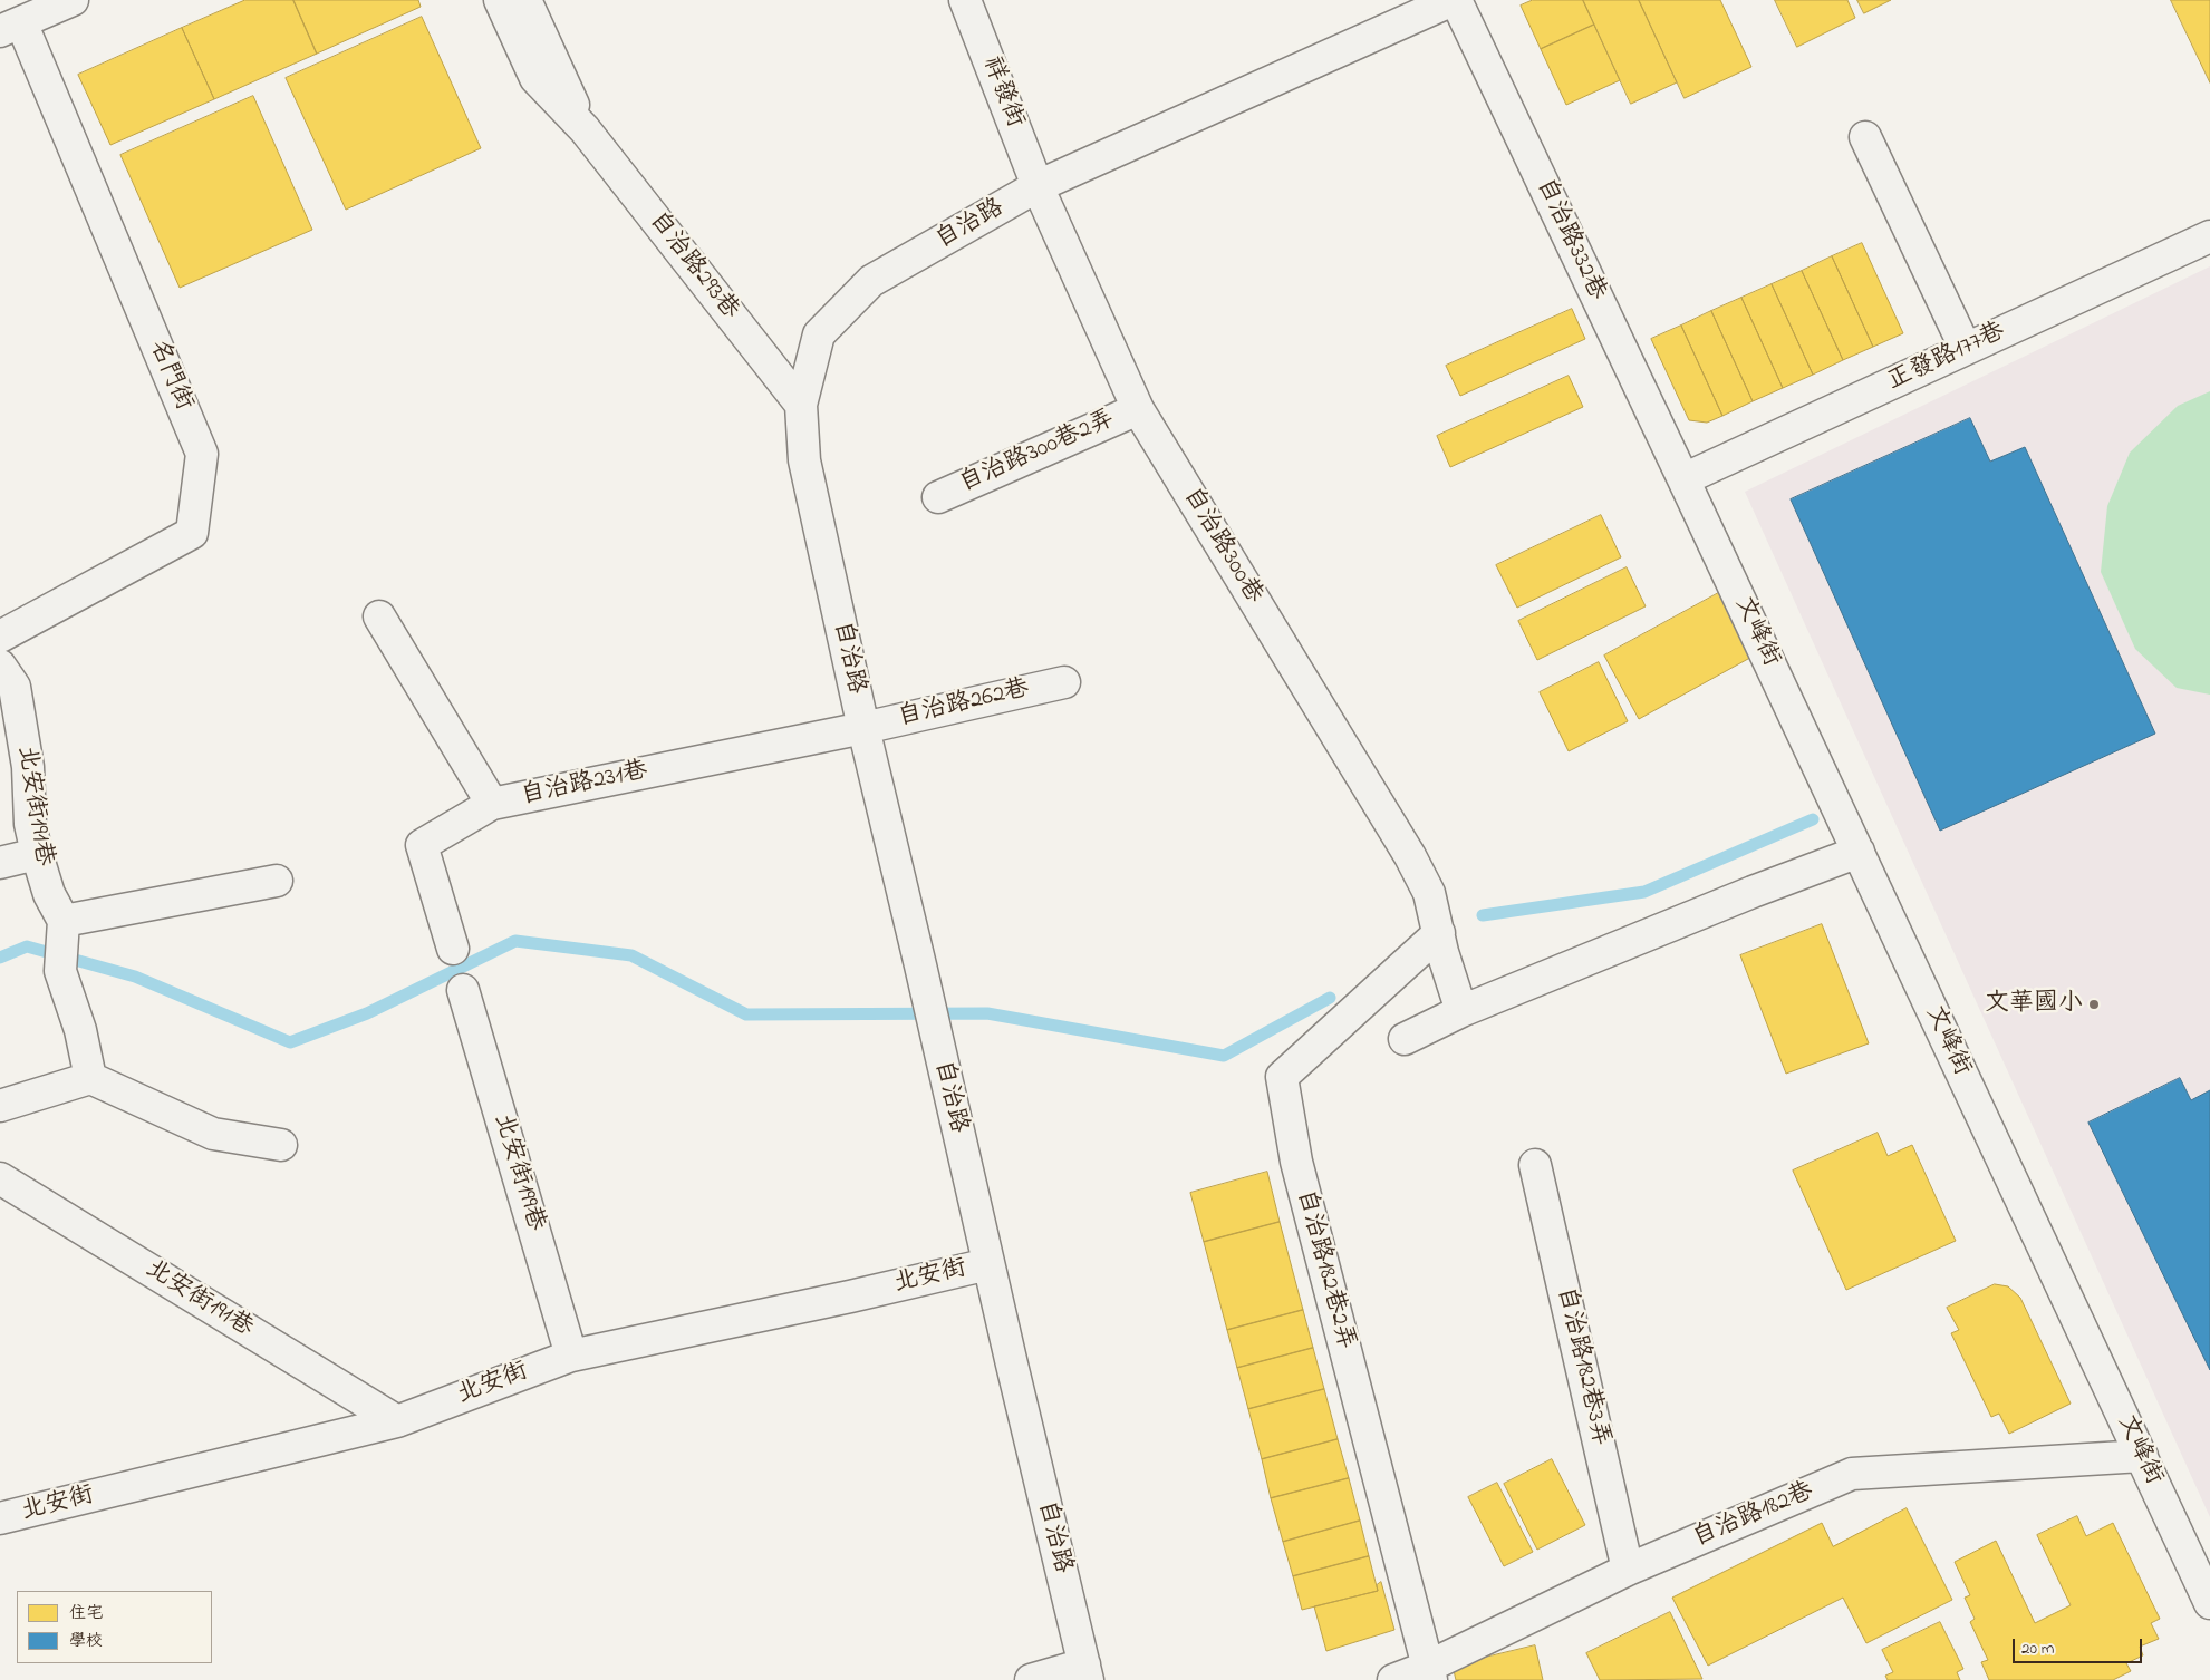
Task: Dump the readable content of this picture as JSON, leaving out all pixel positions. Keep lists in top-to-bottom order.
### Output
{
  "streets": {
    "street": [
      "祥發街",
      "自治路",
      "自治路332巷",
      "自治路293巷",
      "正發路177巷",
      "名門街",
      "自治路300巷2弄",
      "自治路300巷",
      "文峰街",
      "自治路262巷",
      "自治路231巷",
      "北安街191巷",
      "北安街199巷",
      "自治路182巷2弄",
      "北安街",
      "自治路182巷3弄",
      "自治路182巷"
    ]
  },
  "crossings": [
    ["祥發街", "自治路"],
    ["祥發街", "自治路300巷"],
    ["自治路", "自治路332巷"],
    ["自治路", "自治路293巷"],
    ["自治路", "自治路300巷"],
    ["自治路", "自治路262巷"],
    ["自治路", "自治路231巷"],
    ["自治路", "北安街"],
    ["自治路332巷", "正發路177巷"],
    ["自治路332巷", "文峰街"],
    ["正發路177巷", "文峰街"],
    ["自治路300巷2弄", "自治路300巷"],
    ["自治路300巷", "自治路182巷2弄"],
    ["文峰街", "自治路182巷"],
    ["自治路262巷", "自治路231巷"],
    ["北安街191巷", "北安街"],
    ["北安街199巷", "北安街"],
    ["自治路182巷2弄", "自治路182巷"],
    ["自治路182巷3弄", "自治路182巷"]
  ],
  "places": ["文華國小"],
  "legend": ["住宅", "學校"],
  "scale_bar": "20 m"
}
